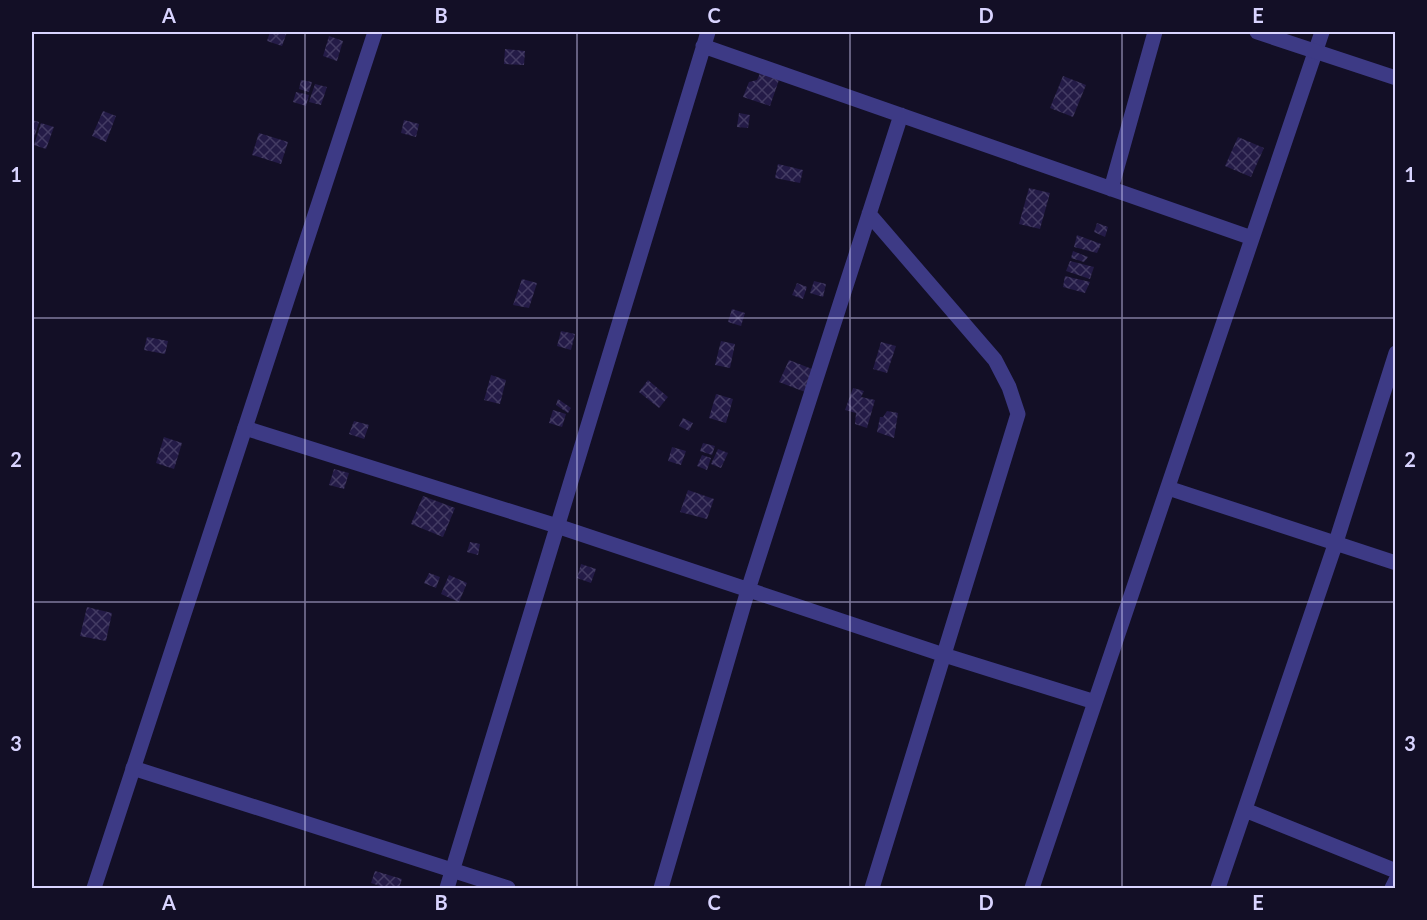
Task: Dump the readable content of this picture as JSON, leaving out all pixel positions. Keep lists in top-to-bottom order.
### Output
{
  "grid": {
    "columns": [
      "A",
      "B",
      "C",
      "D",
      "E"
    ],
    "rows": ["1", "2", "3"]
  }
}
